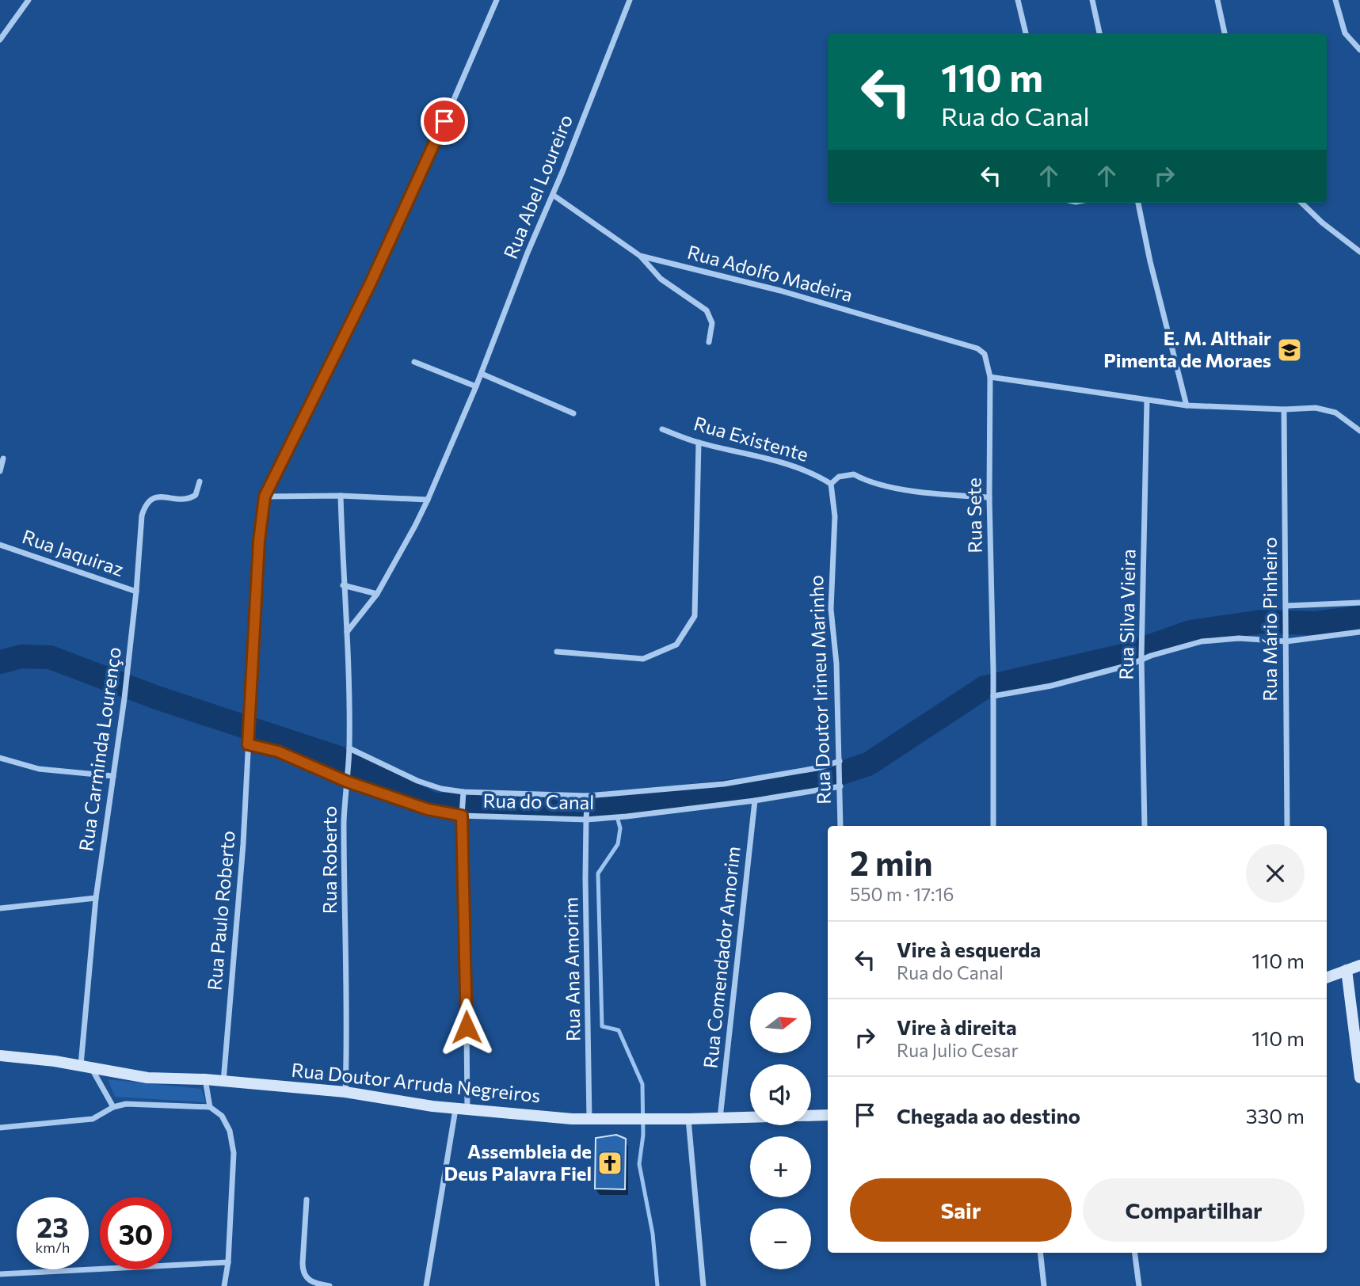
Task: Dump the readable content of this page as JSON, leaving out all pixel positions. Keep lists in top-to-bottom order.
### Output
{
  "streets": {
    "street": [
      "Rua Abel Loureiro",
      "Rua Adolfo Madeira",
      "Rua Existente",
      "Rua Sete",
      "Rua Jaquiraz",
      "Rua Silva Vieira",
      "Rua Mário Pinheiro",
      "Rua Doutor Irineu Marinho",
      "Rua Carminda Lourenço",
      "Rua do Canal",
      "Rua Roberto",
      "Rua Paulo Roberto",
      "Rua Comendador Amorim",
      "Rua Ana Amorim",
      "Rua Doutor Arruda Negreiros"
    ]
  },
  "crossings": [
    ["Rua Abel Loureiro", "Rua Adolfo Madeira"],
    ["Rua Abel Loureiro", "Rua Roberto"],
    ["Rua Adolfo Madeira", "Rua Sete"],
    ["Rua Existente", "Rua Doutor Irineu Marinho"],
    ["Rua Jaquiraz", "Rua Carminda Lourenço"],
    ["Rua Doutor Irineu Marinho", "Rua do Canal"],
    ["Rua Carminda Lourenço", "Rua Doutor Arruda Negreiros"],
    ["Rua do Canal", "Rua Roberto"],
    ["Rua do Canal", "Rua Paulo Roberto"],
    ["Rua do Canal", "Rua Comendador Amorim"],
    ["Rua do Canal", "Rua Ana Amorim"],
    ["Rua Roberto", "Rua Doutor Arruda Negreiros"],
    ["Rua Paulo Roberto", "Rua Doutor Arruda Negreiros"],
    ["Rua Comendador Amorim", "Rua Doutor Arruda Negreiros"],
    ["Rua Ana Amorim", "Rua Doutor Arruda Negreiros"]
  ],
  "places": {
    "school or university": ["E. M. Althair Pimenta de Moraes"],
    "church": ["Assembleia de Deus Palavra Fiel"]
  },
  "north": "right",
  "page": {
    "turn": ["110 m", "Rua do Canal"],
    "heading": ["2 min", "550 m · 17:16"],
    "list": [
      {
        "name": "Vire à esquerda",
        "note": "Rua do Canal",
        "value": "110 m"
      },
      {
        "name": "Vire à direita",
        "note": "Rua Julio Cesar",
        "value": "110 m"
      },
      {
        "name": "Chegada ao destino",
        "value": "330 m"
      }
    ],
    "map_buttons": ["+", "−"],
    "buttons": ["Sair", "Compartilhar"],
    "speed": "23 km/h",
    "limit": "30"
  }
}
